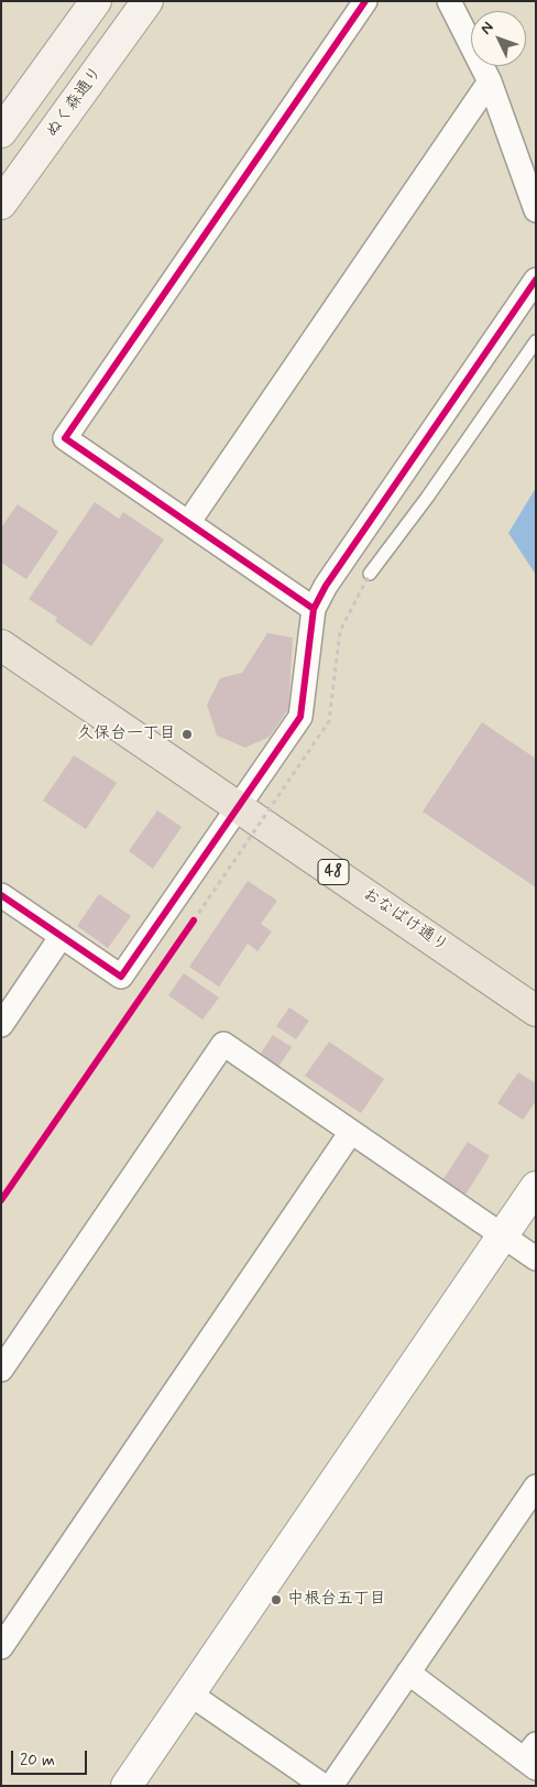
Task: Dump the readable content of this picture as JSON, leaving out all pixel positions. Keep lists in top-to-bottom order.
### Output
{
  "streets": {
    "main road": ["ぬく森通り", "48", "おなばけ通り"]
  },
  "places": ["久保台一丁目", "中根台五丁目"],
  "scale_bar": "20 m",
  "north": "top left"
}
